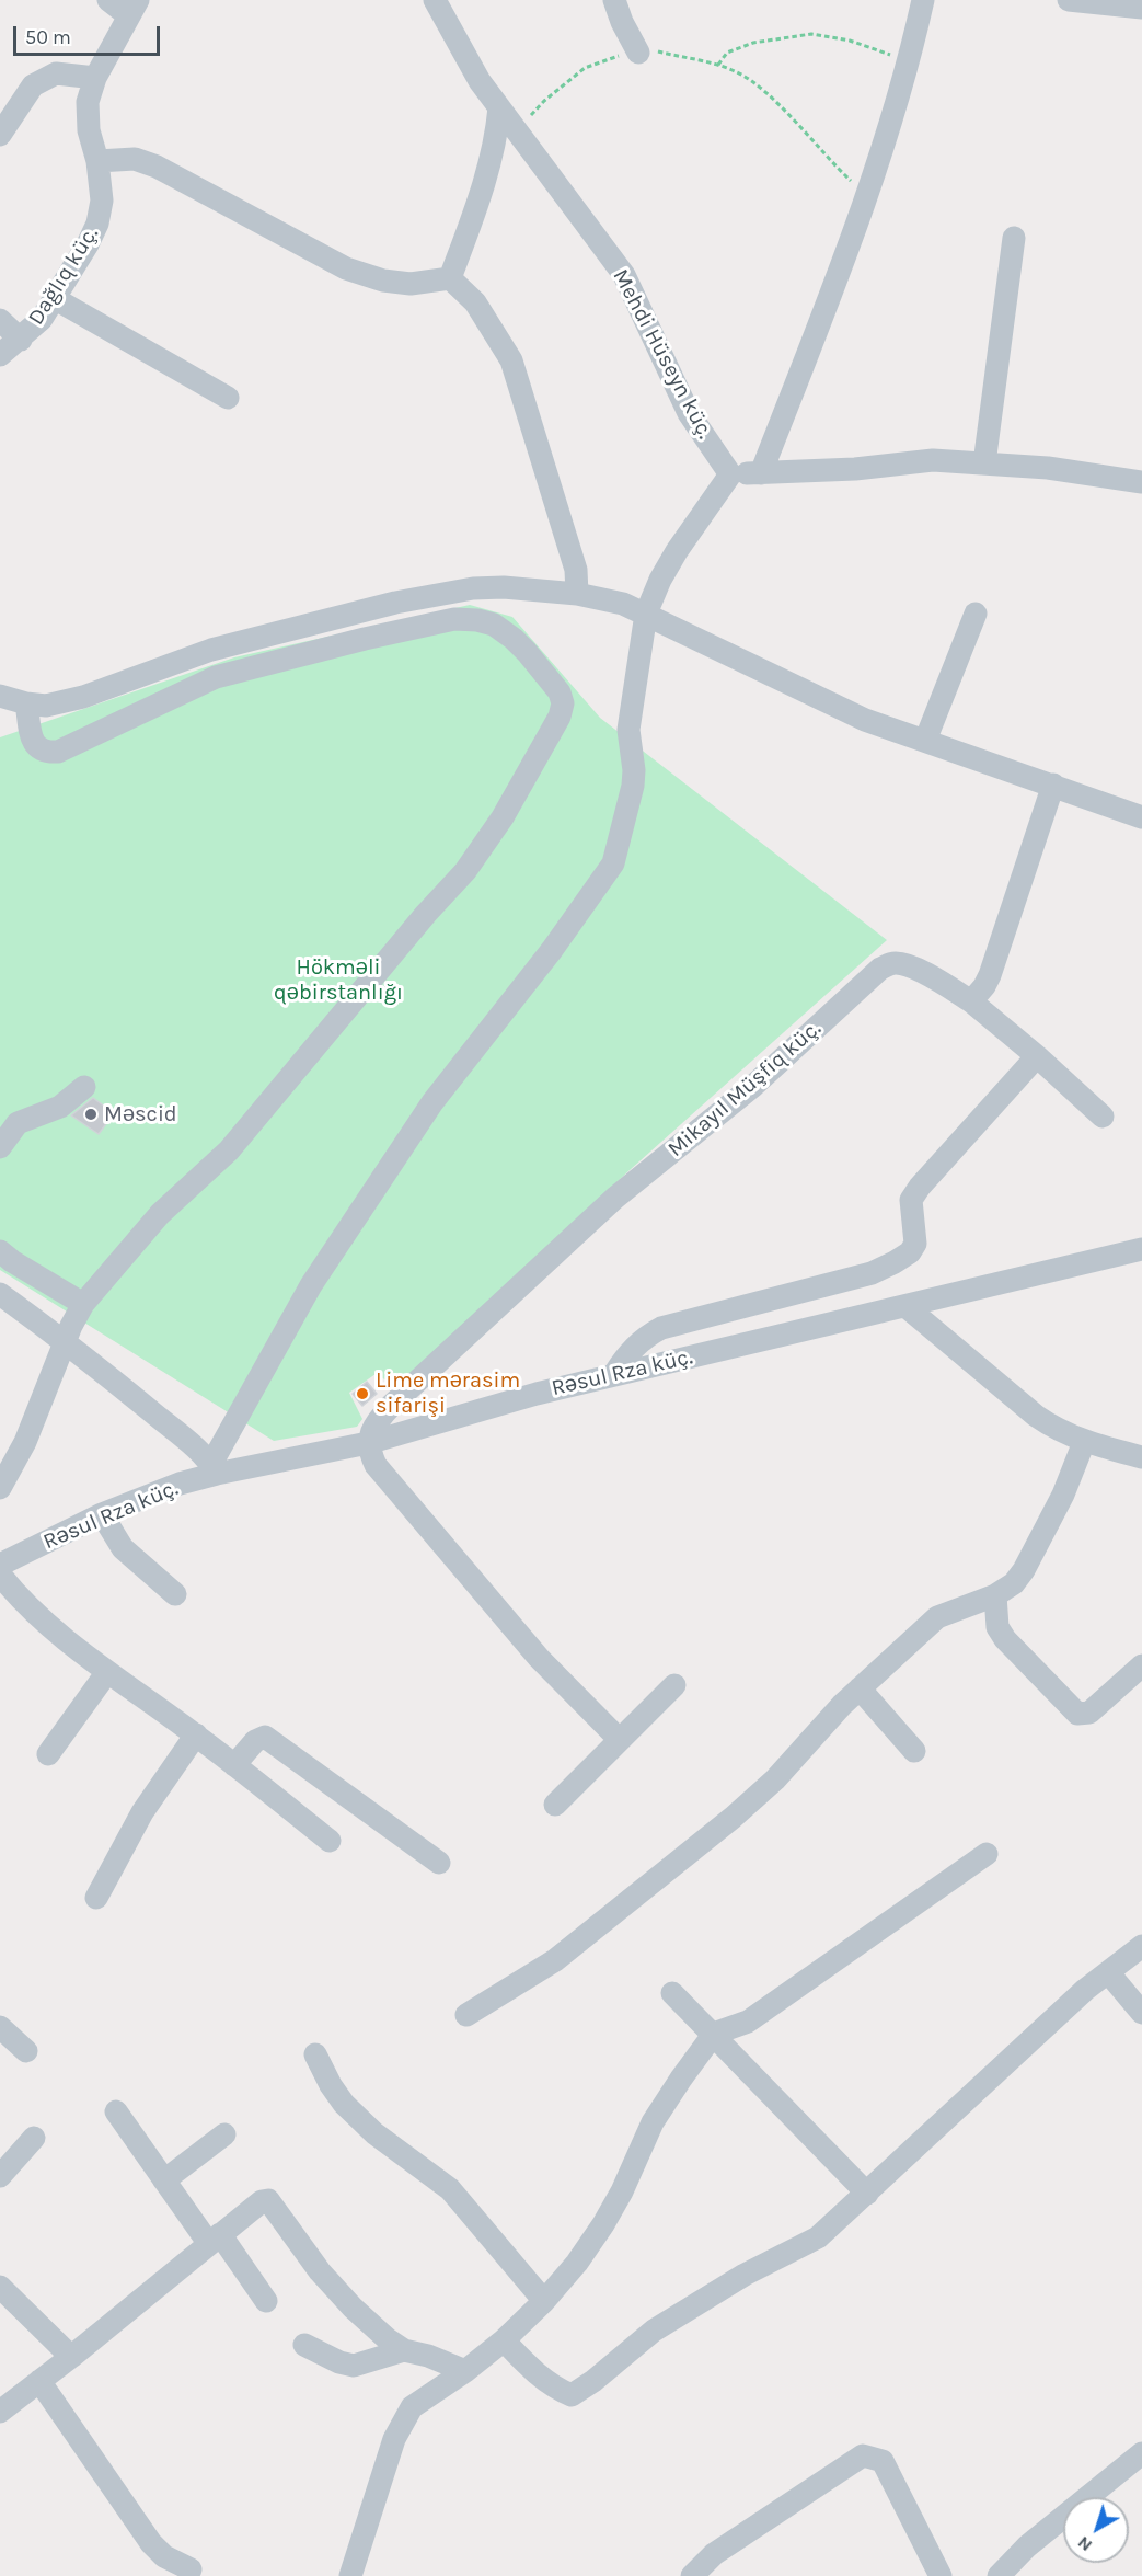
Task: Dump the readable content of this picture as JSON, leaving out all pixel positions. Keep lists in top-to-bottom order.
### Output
{
  "streets": {
    "street": [
      "Dağlıq küç.",
      "Mehdi Hüseyn küç.",
      "Mikayıl Müşfiq küç.",
      "Rəsul Rza küç."
    ]
  },
  "crossings": [
    ["Mikayıl Müşfiq küç.", "Rəsul Rza küç."]
  ],
  "parks": ["Hökməli qəbirstanlığı"],
  "places": ["Məscid", "Lime mərasim sifarişi"],
  "scale_bar": "50 m",
  "north": "bottom left"
}
